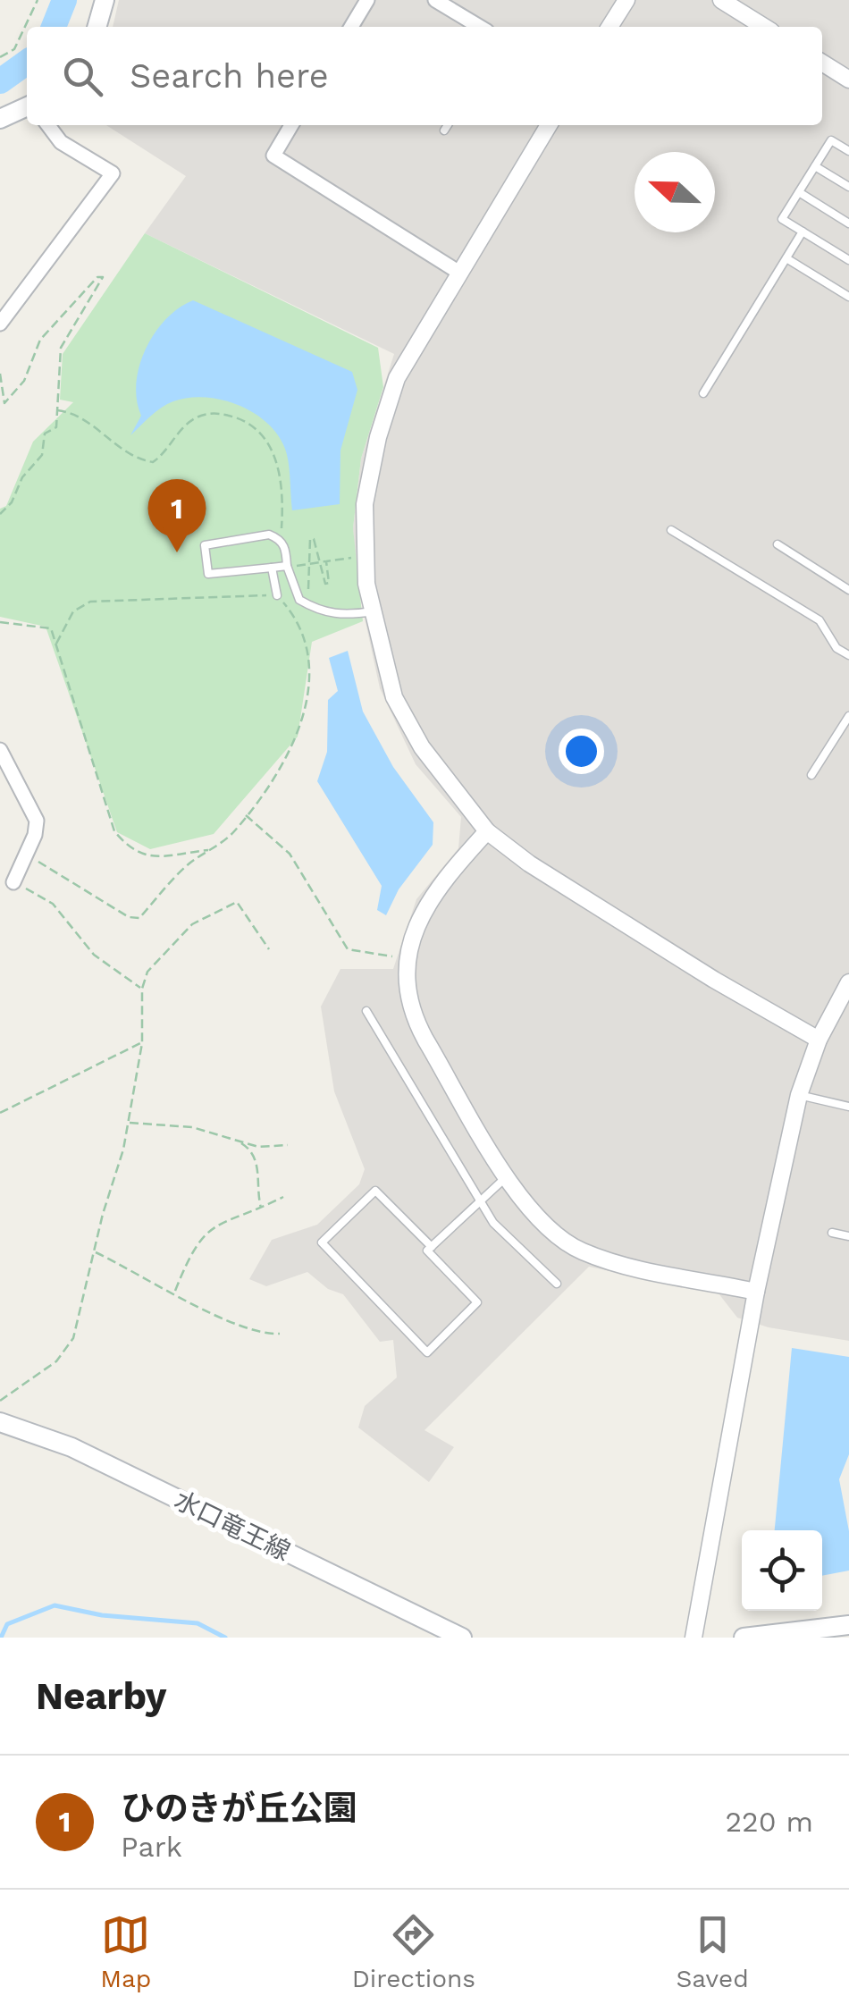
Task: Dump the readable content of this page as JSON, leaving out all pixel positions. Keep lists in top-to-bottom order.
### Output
{
  "streets": {
    "main road": ["水口竜王線"]
  },
  "north": "left",
  "page": {
    "search": "Search here",
    "pins": "1",
    "heading": "Nearby",
    "list": [
      {
        "mark": "1",
        "name": "ひのきが丘公園",
        "note": "Park",
        "value": "220 m"
      }
    ],
    "nav": ["Map", "Directions", "Saved"]
  }
}
